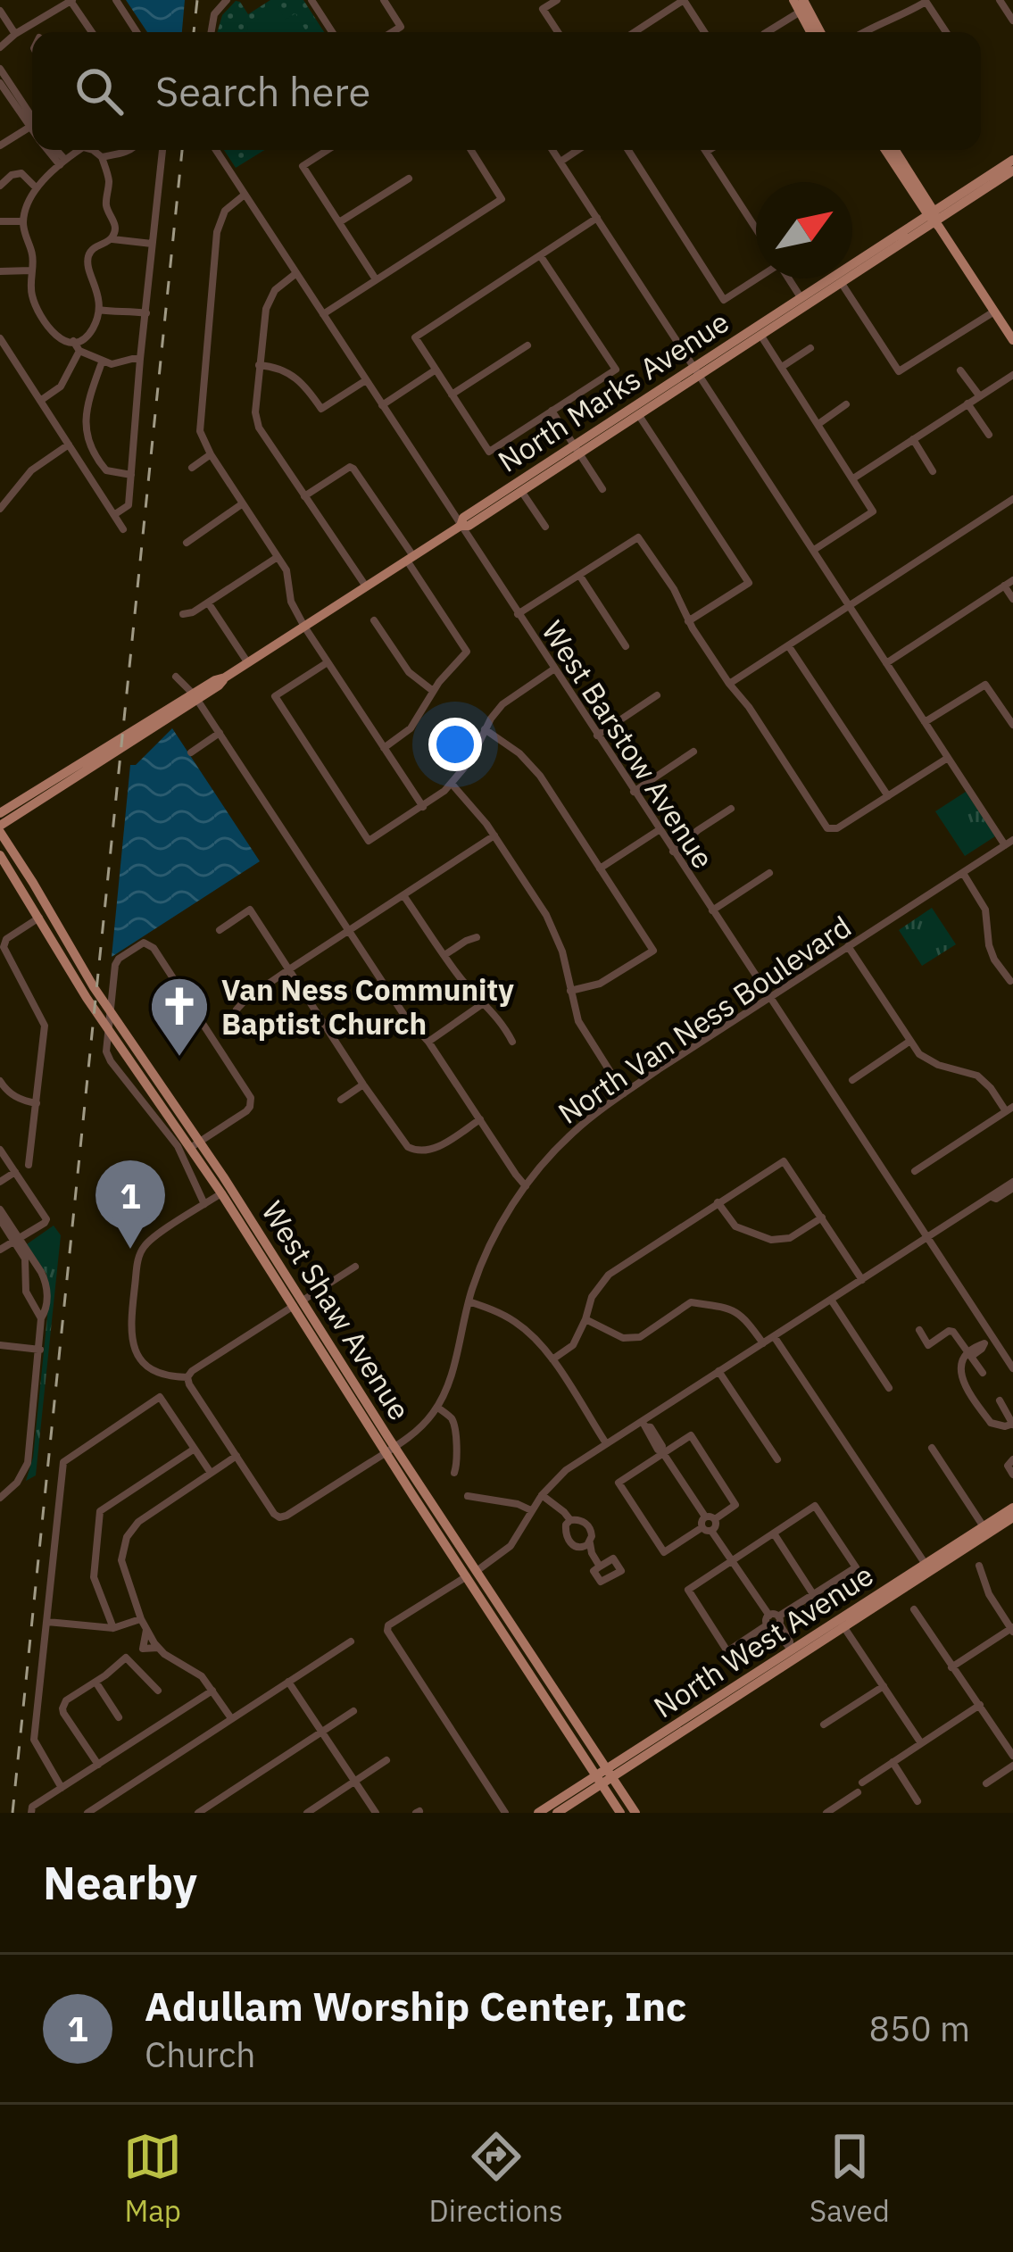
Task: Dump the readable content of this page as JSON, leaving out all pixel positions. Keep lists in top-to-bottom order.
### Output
{
  "streets": {
    "main road": ["North Marks Avenue", "West Shaw Avenue", "North West Avenue"],
    "street": ["West Barstow Avenue", "North Van Ness Boulevard"]
  },
  "crossings": [
    ["North Marks Avenue", "West Barstow Avenue"],
    ["North Marks Avenue", "West Shaw Avenue"],
    ["West Barstow Avenue", "North Van Ness Boulevard"],
    ["North Van Ness Boulevard", "West Shaw Avenue"],
    ["West Shaw Avenue", "North West Avenue"]
  ],
  "places": {
    "church": ["Van Ness Community Baptist Church"]
  },
  "north": "top right",
  "page": {
    "search": "Search here",
    "pins": "1",
    "heading": "Nearby",
    "list": [
      {
        "mark": "1",
        "name": "Adullam Worship Center, Inc",
        "note": "Church",
        "value": "850 m"
      }
    ],
    "nav": ["Map", "Directions", "Saved"]
  }
}
